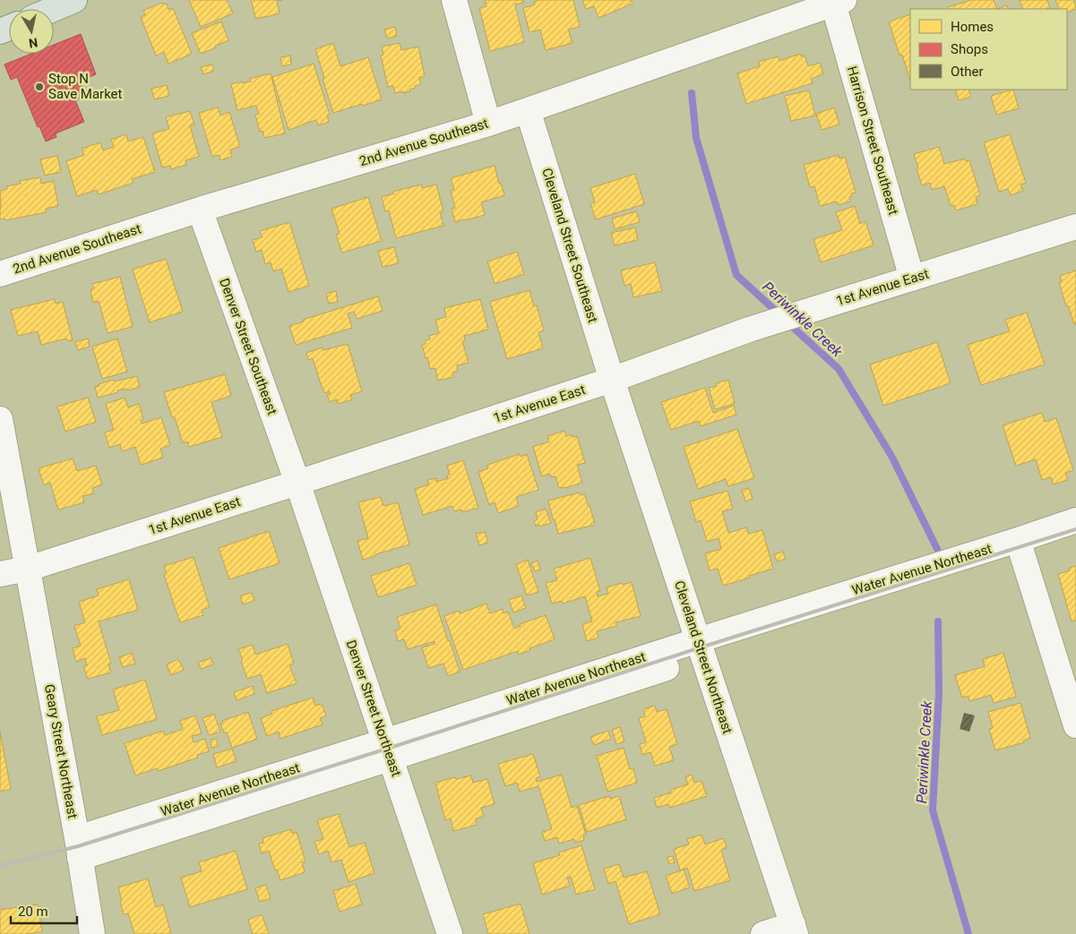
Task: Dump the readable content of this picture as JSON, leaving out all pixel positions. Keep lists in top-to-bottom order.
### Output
{
  "streets": {
    "street": [
      "Harrison Street Southeast",
      "2nd Avenue Southeast",
      "Cleveland Street Southeast",
      "1st Avenue East",
      "Denver Street Southeast",
      "Water Avenue Northeast",
      "Cleveland Street Northeast",
      "Denver Street Northeast",
      "Geary Street Northeast"
    ]
  },
  "crossings": [
    ["Harrison Street Southeast", "2nd Avenue Southeast"],
    ["Harrison Street Southeast", "1st Avenue East"],
    ["2nd Avenue Southeast", "Cleveland Street Southeast"],
    ["2nd Avenue Southeast", "Denver Street Southeast"],
    ["Cleveland Street Southeast", "1st Avenue East"],
    ["Cleveland Street Southeast", "Cleveland Street Northeast"],
    ["1st Avenue East", "Denver Street Southeast"],
    ["1st Avenue East", "Cleveland Street Northeast"],
    ["1st Avenue East", "Denver Street Northeast"],
    ["1st Avenue East", "Geary Street Northeast"],
    ["Denver Street Southeast", "Denver Street Northeast"],
    ["Water Avenue Northeast", "Cleveland Street Northeast"],
    ["Water Avenue Northeast", "Denver Street Northeast"],
    ["Water Avenue Northeast", "Geary Street Northeast"]
  ],
  "water": ["Periwinkle Creek"],
  "places": ["Stop N Save Market"],
  "legend": ["Homes", "Shops", "Other"],
  "scale_bar": "20 m",
  "north": "bottom"
}
